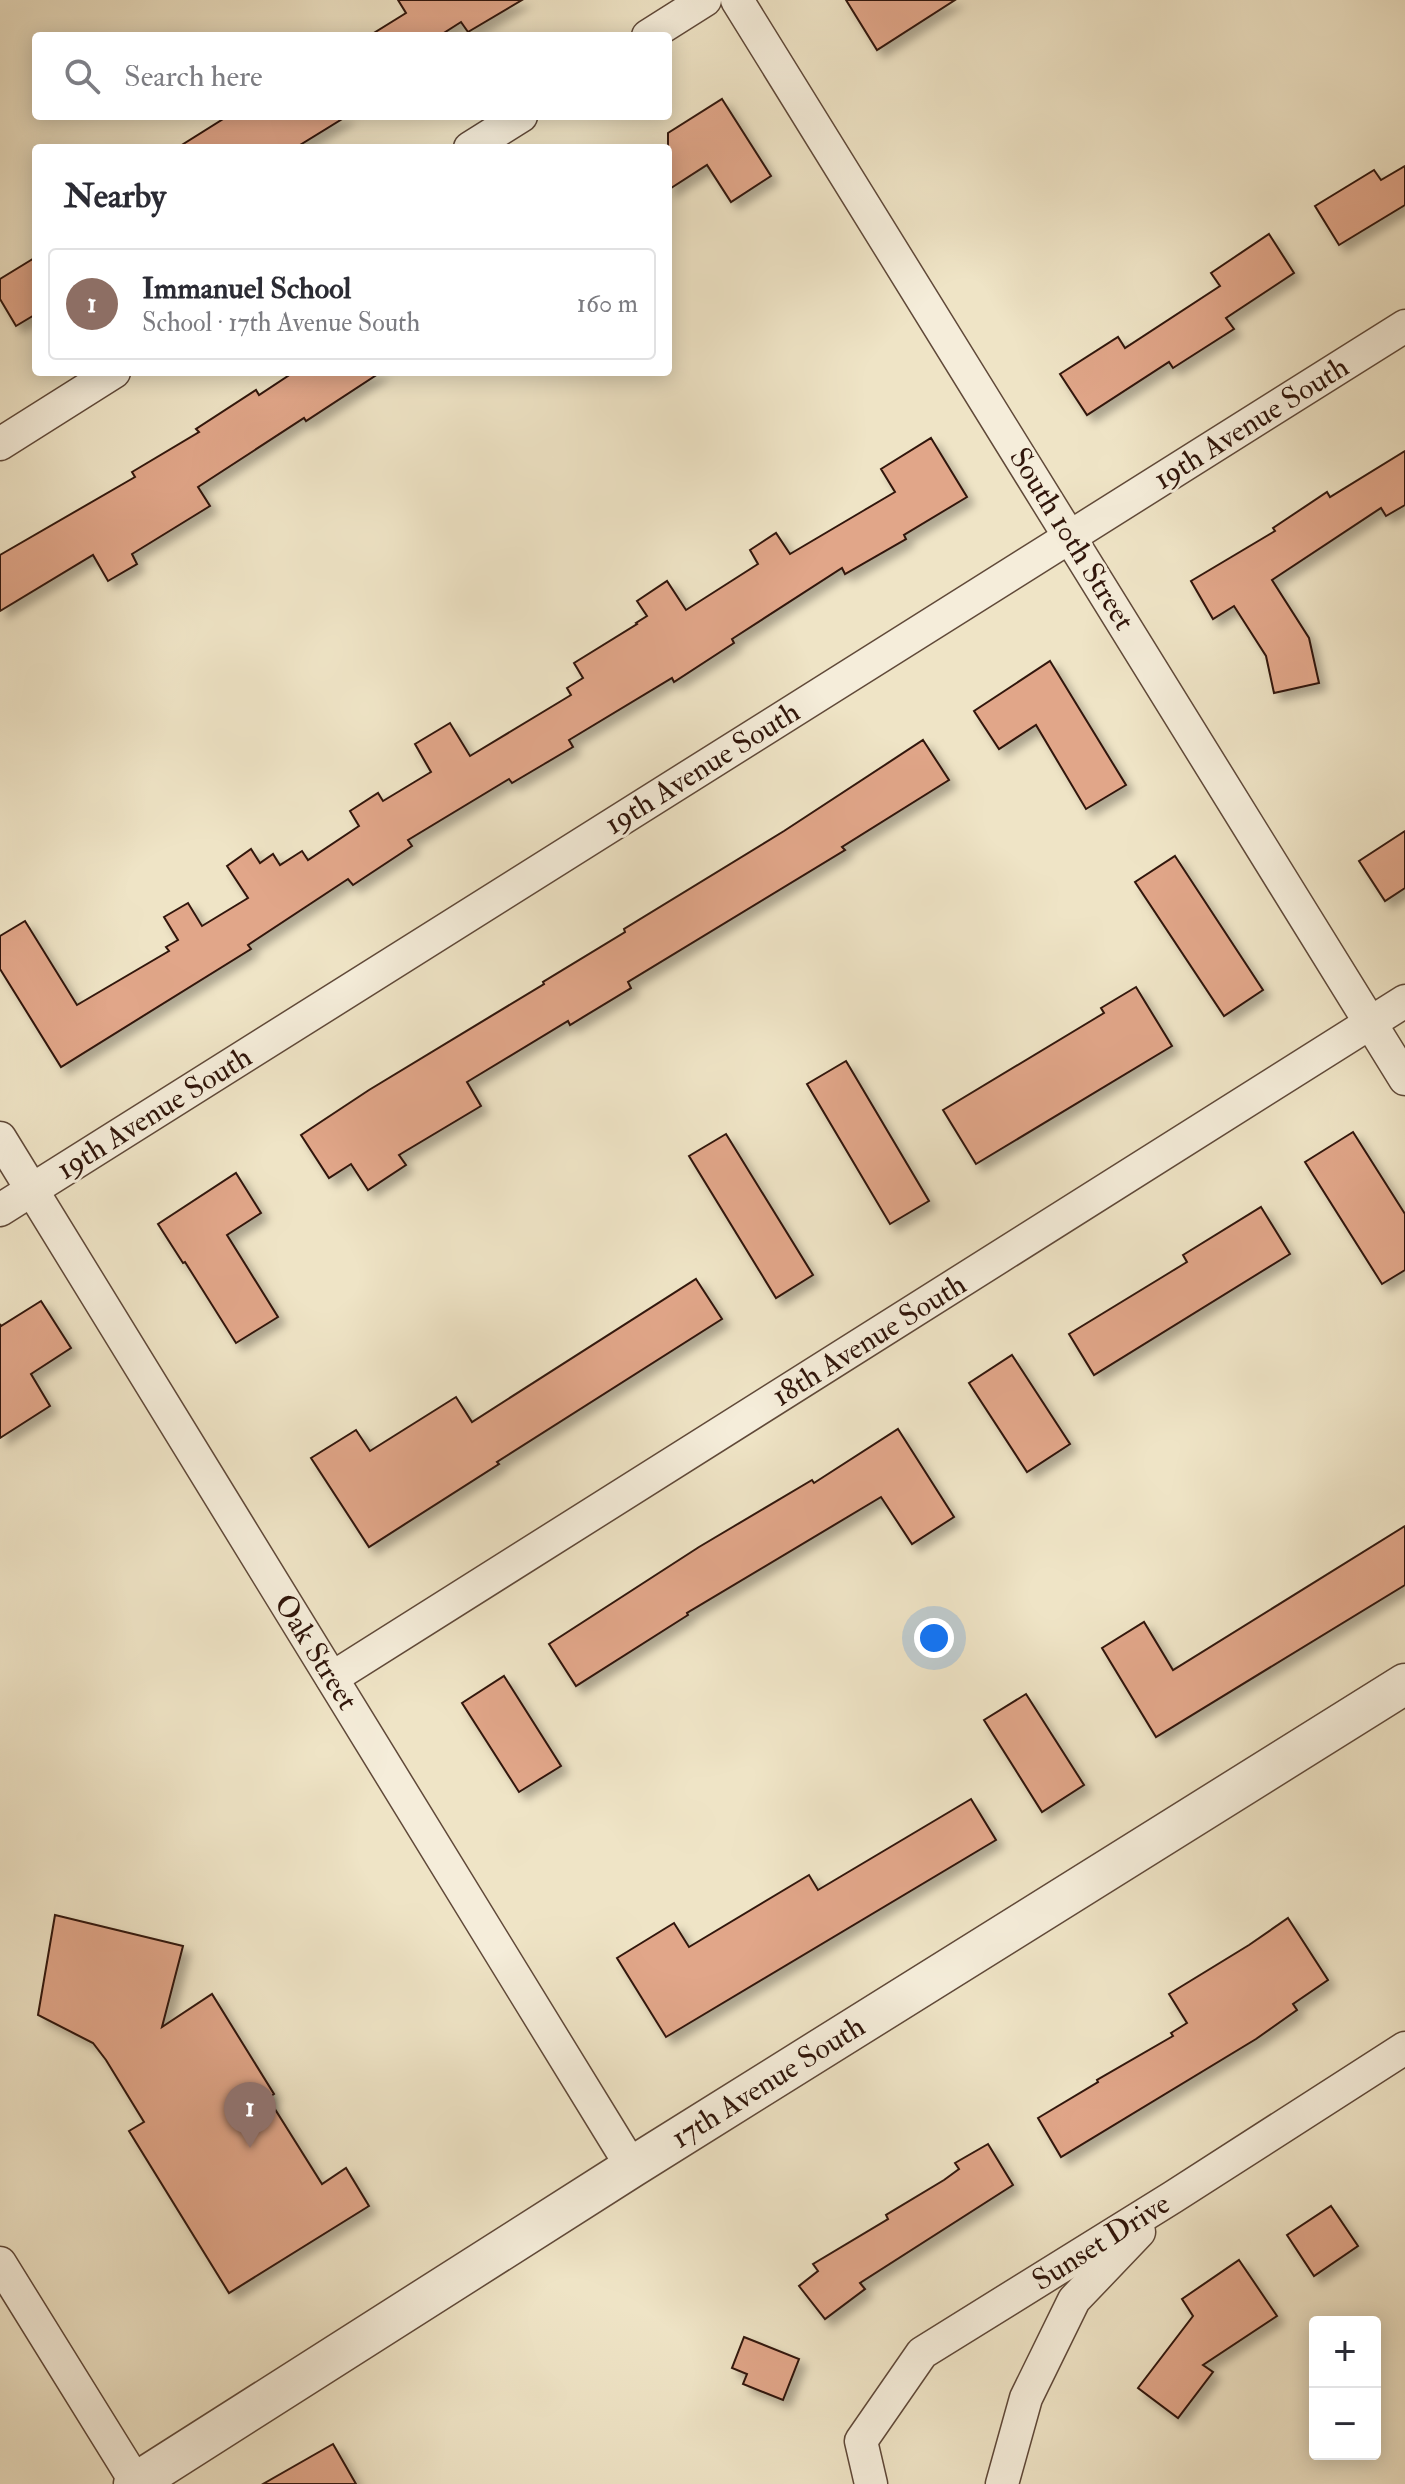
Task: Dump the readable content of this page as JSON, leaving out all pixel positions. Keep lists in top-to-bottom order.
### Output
{
  "streets": {
    "street": [
      "19th Avenue South",
      "South 10th Street",
      "18th Avenue South",
      "Oak Street",
      "17th Avenue South",
      "Sunset Drive"
    ]
  },
  "crossings": [
    ["19th Avenue South", "South 10th Street"],
    ["19th Avenue South", "Oak Street"],
    ["South 10th Street", "18th Avenue South"],
    ["18th Avenue South", "Oak Street"],
    ["Oak Street", "17th Avenue South"]
  ],
  "page": {
    "search": "Search here",
    "heading": "Nearby",
    "list": [
      {
        "mark": "1",
        "name": "Immanuel School",
        "note": "School · 17th Avenue South",
        "value": "160 m"
      }
    ],
    "pins": "1",
    "map_buttons": ["+", "−"]
  }
}
